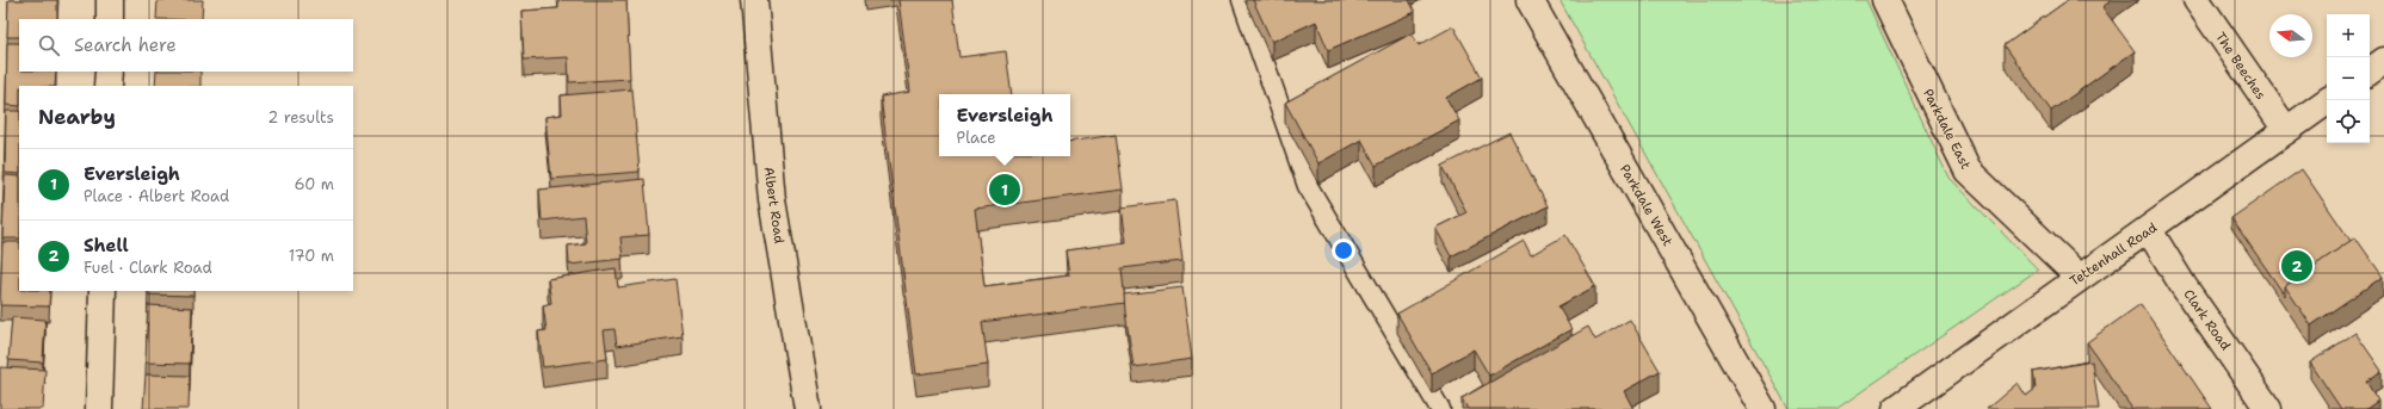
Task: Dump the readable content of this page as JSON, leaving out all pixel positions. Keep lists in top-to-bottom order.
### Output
{
  "streets": {
    "main road": [
      "The Beeches",
      "Parkdale East",
      "Albert Road",
      "Parkdale West",
      "Tettenhall Road",
      "Clark Road"
    ]
  },
  "crossings": [
    ["The Beeches", "Tettenhall Road"],
    ["Parkdale East", "Tettenhall Road"],
    ["Tettenhall Road", "Clark Road"]
  ],
  "north": "left",
  "page": {
    "map_buttons": ["+", "−"],
    "search": "Search here",
    "heading": ["Nearby", "2 results"],
    "popup": ["Eversleigh", "Place"],
    "list": [
      {
        "mark": "1",
        "name": "Eversleigh",
        "note": "Place · Albert Road",
        "value": "60 m"
      },
      {
        "mark": "2",
        "name": "Shell",
        "note": "Fuel · Clark Road",
        "value": "170 m"
      }
    ],
    "pins": ["1", "2"]
  }
}
